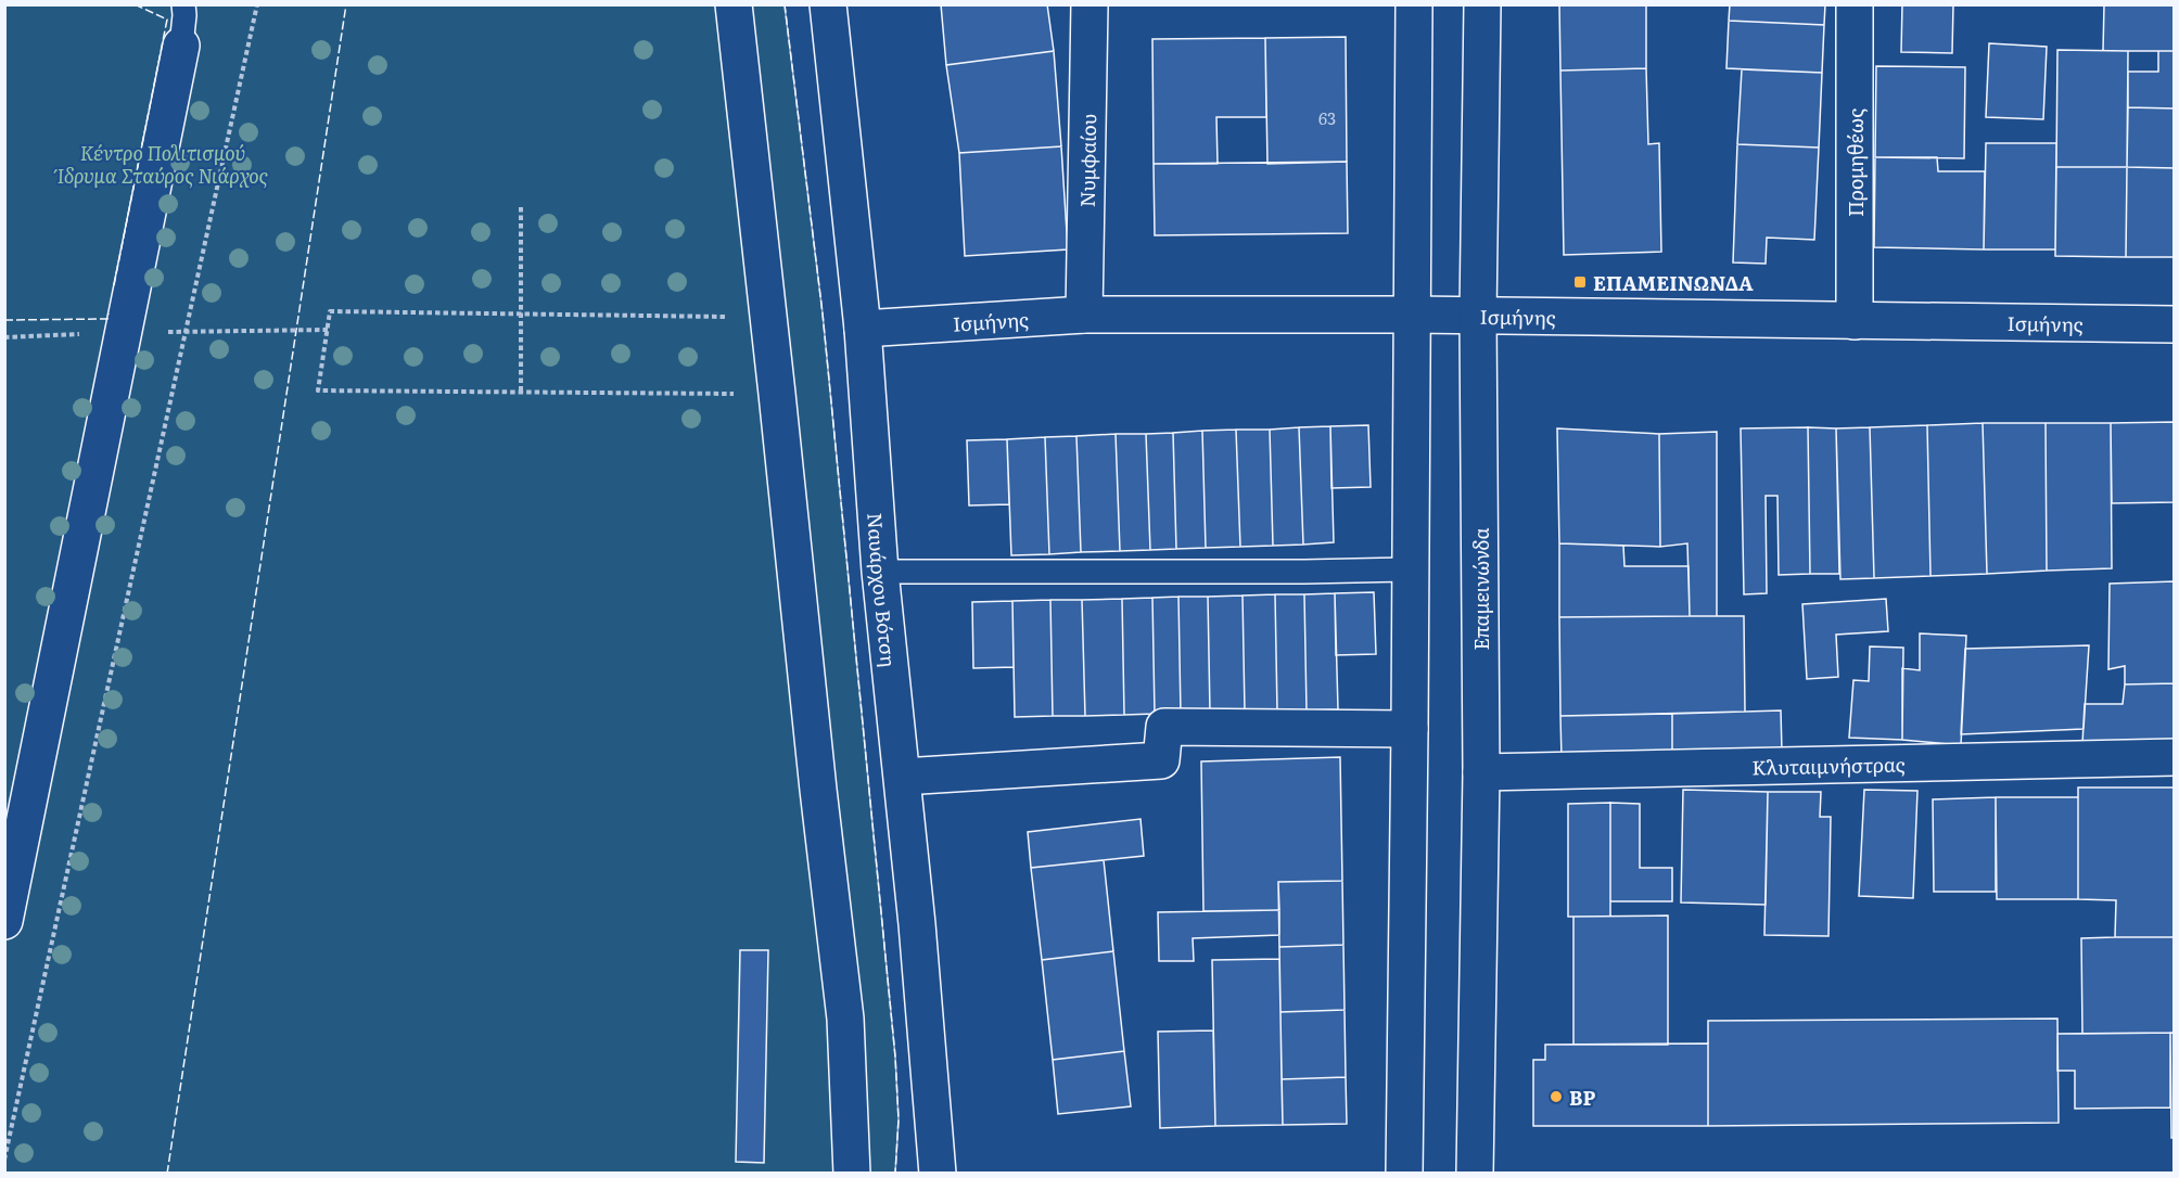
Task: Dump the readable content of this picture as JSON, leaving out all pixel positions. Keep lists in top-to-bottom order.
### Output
{
  "streets": {
    "street": [
      "Νυμφαίου",
      "Προμηθέως",
      "Ισμήνης",
      "Ναυάρχου Βότση",
      "Επαμεινώνδα",
      "Κλυταιμνήστρας"
    ]
  },
  "crossings": [
    ["Νυμφαίου", "Ισμήνης"],
    ["Προμηθέως", "Ισμήνης"],
    ["Ισμήνης", "Ναυάρχου Βότση"],
    ["Ισμήνης", "Επαμεινώνδα"],
    ["Επαμεινώνδα", "Κλυταιμνήστρας"]
  ],
  "parks": ["Κέντρο Πολιτισμού Ίδρυμα Σταύρος Νιάρχος"],
  "places": {
    "transit": ["ΕΠΑΜΕΙΝΩΝΔΑ"],
    "other": ["BP"]
  },
  "house_numbers": ["63"]
}
